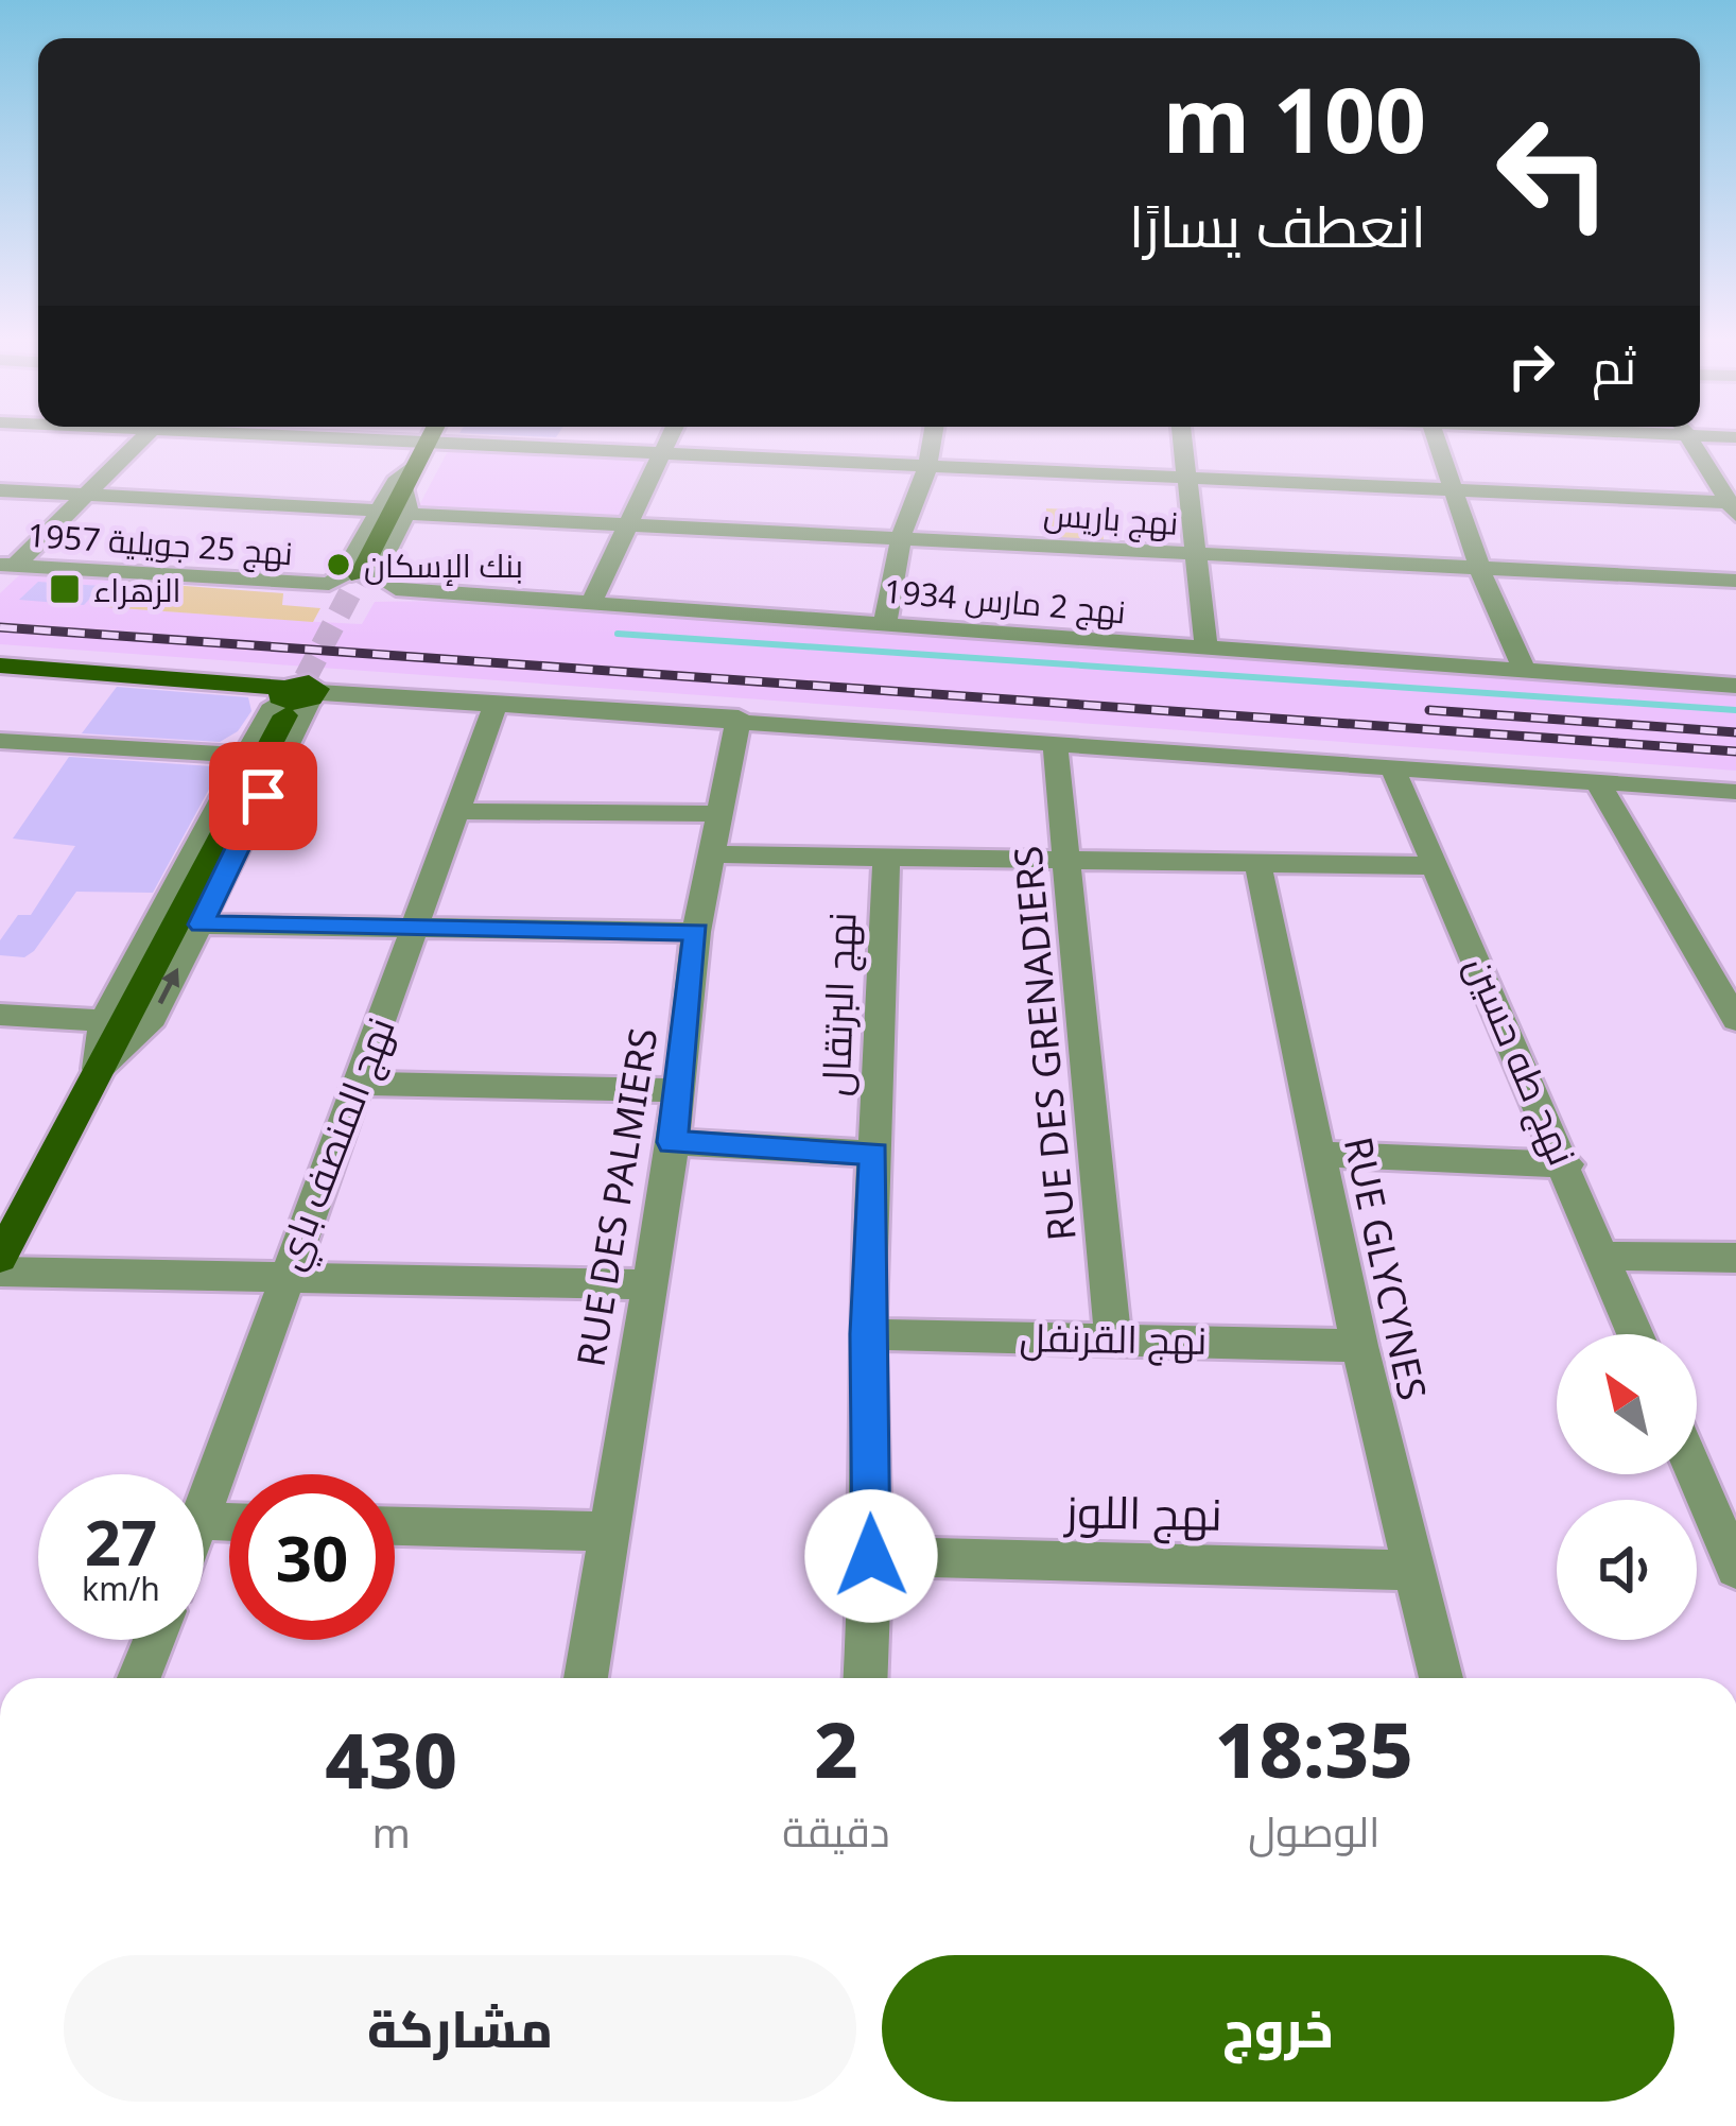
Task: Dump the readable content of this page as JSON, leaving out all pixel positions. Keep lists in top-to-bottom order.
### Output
{
  "streets": {
    "street": [
      "نهج باريس",
      "نهج 25 جويلية 1957",
      "نهج 2 مارس 1934",
      "نهج البرتقال",
      "RUE DES GRENADIERS",
      "نهج طه حسين",
      "نهج المنصف باي",
      "RUE DES PALMIERS",
      "RUE GLYCYNES",
      "نهج القرنفل",
      "نهج اللوز"
    ]
  },
  "crossings": [
    ["نهج باريس", "نهج 2 مارس 1934"],
    ["نهج البرتقال", "نهج القرنفل"],
    ["نهج البرتقال", "نهج اللوز"],
    ["RUE DES GRENADIERS", "نهج القرنفل"],
    ["RUE GLYCYNES", "نهج القرنفل"],
    ["RUE GLYCYNES", "نهج اللوز"]
  ],
  "places": {
    "other": ["بنك الإسكان"],
    "transit": ["الزهراء"]
  },
  "north": "top left",
  "page": {
    "turn": ["100 m", "انعطف يسارًا"],
    "then": "ثم",
    "speed": "27 km/h",
    "limit": "30",
    "eta": [
      "18:35",
      "الوصول",
      "2",
      "دقيقة",
      "430",
      "m"
    ],
    "buttons": ["خروج", "مشاركة"]
  }
}
